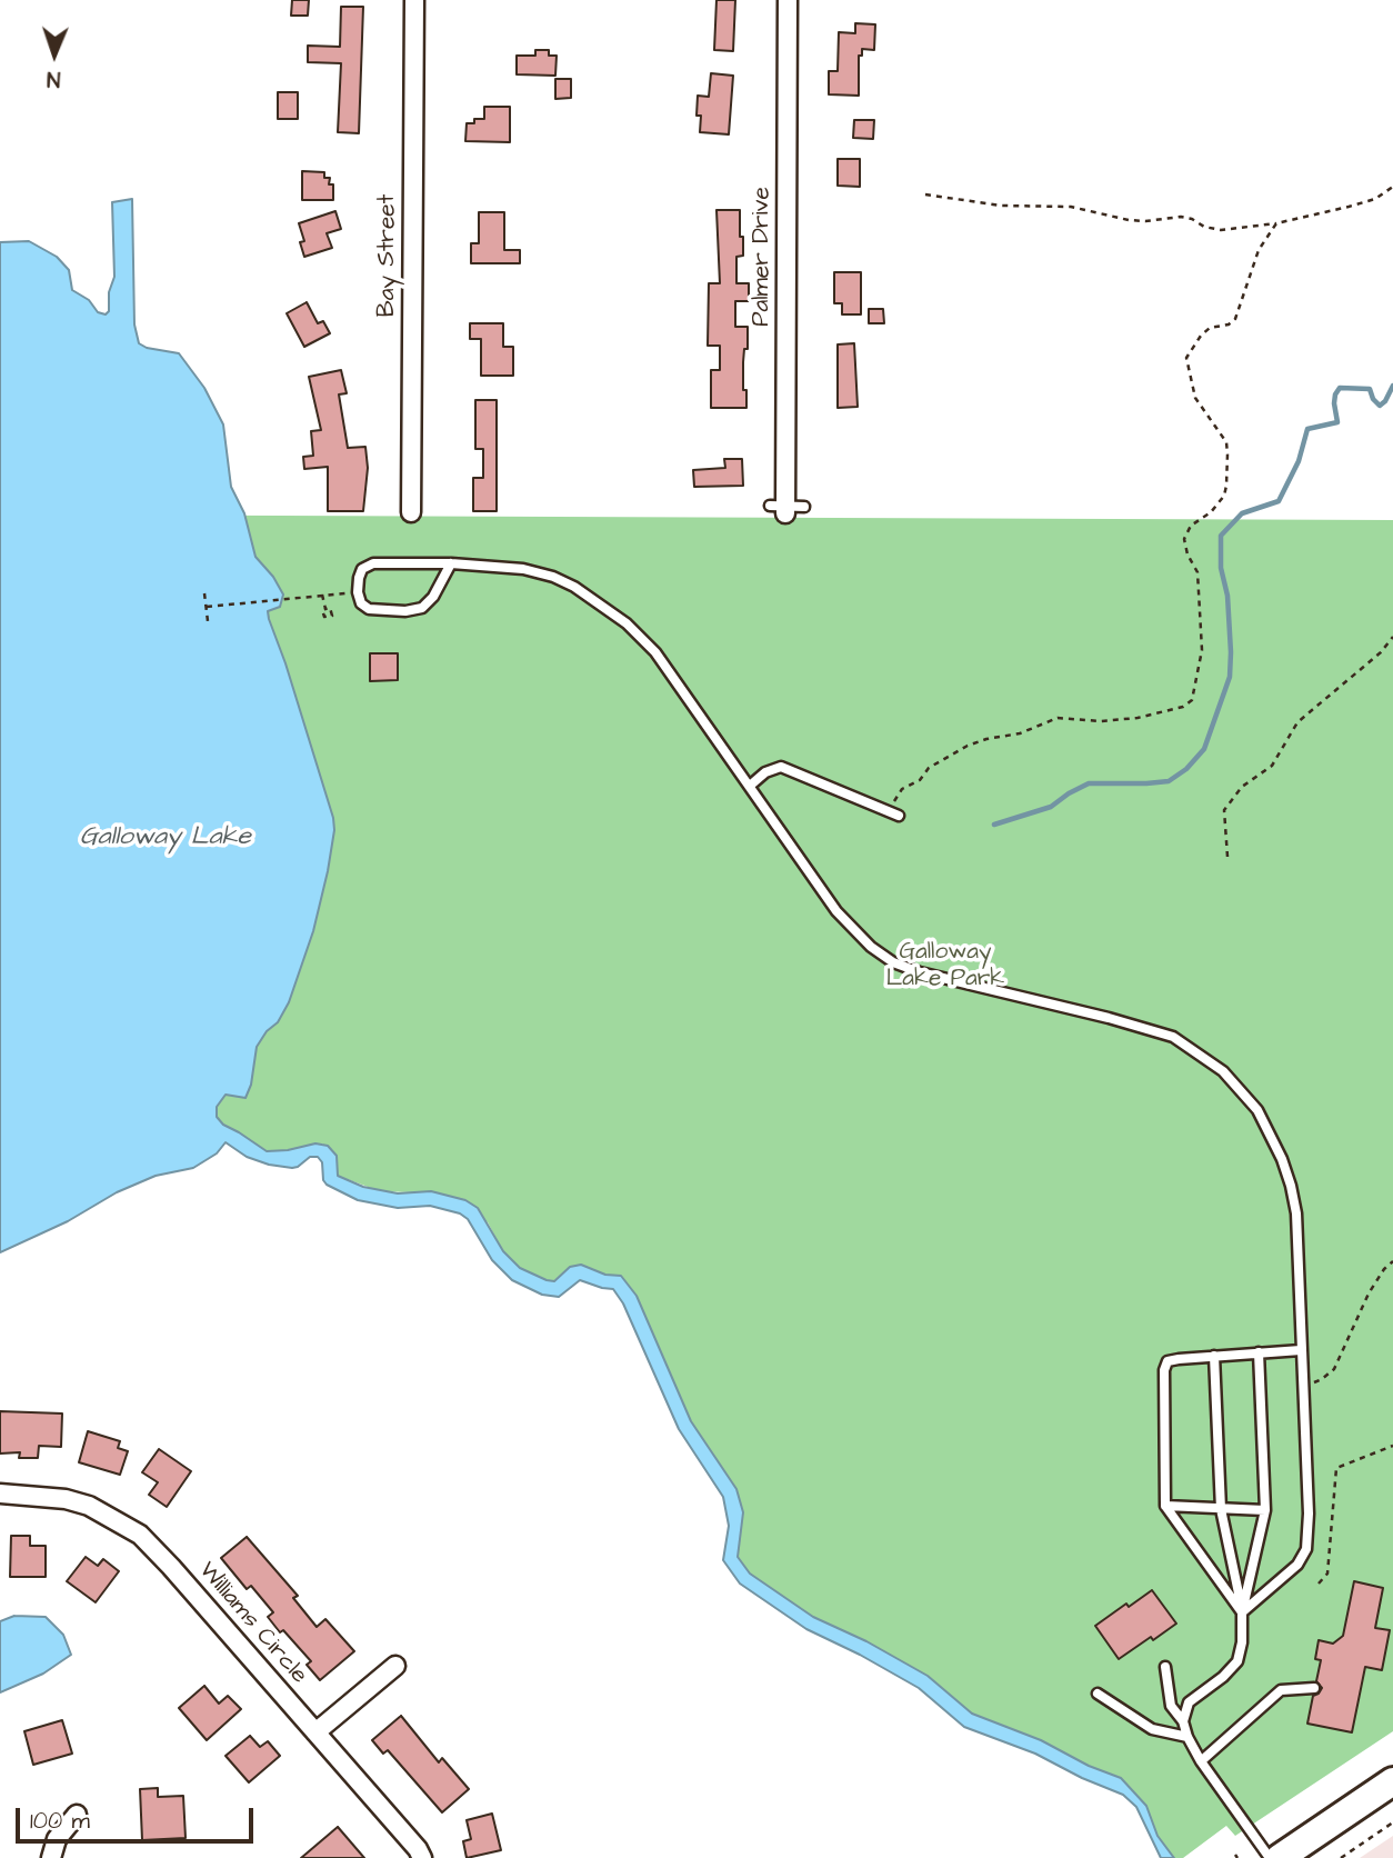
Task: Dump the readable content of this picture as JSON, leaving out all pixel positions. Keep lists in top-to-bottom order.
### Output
{
  "streets": {
    "street": ["Bay Street", "Palmer Drive", "Williams Circle"]
  },
  "water": ["Galloway Lake"],
  "parks": ["Galloway Lake Park"],
  "scale_bar": "100 m",
  "north": "bottom"
}
